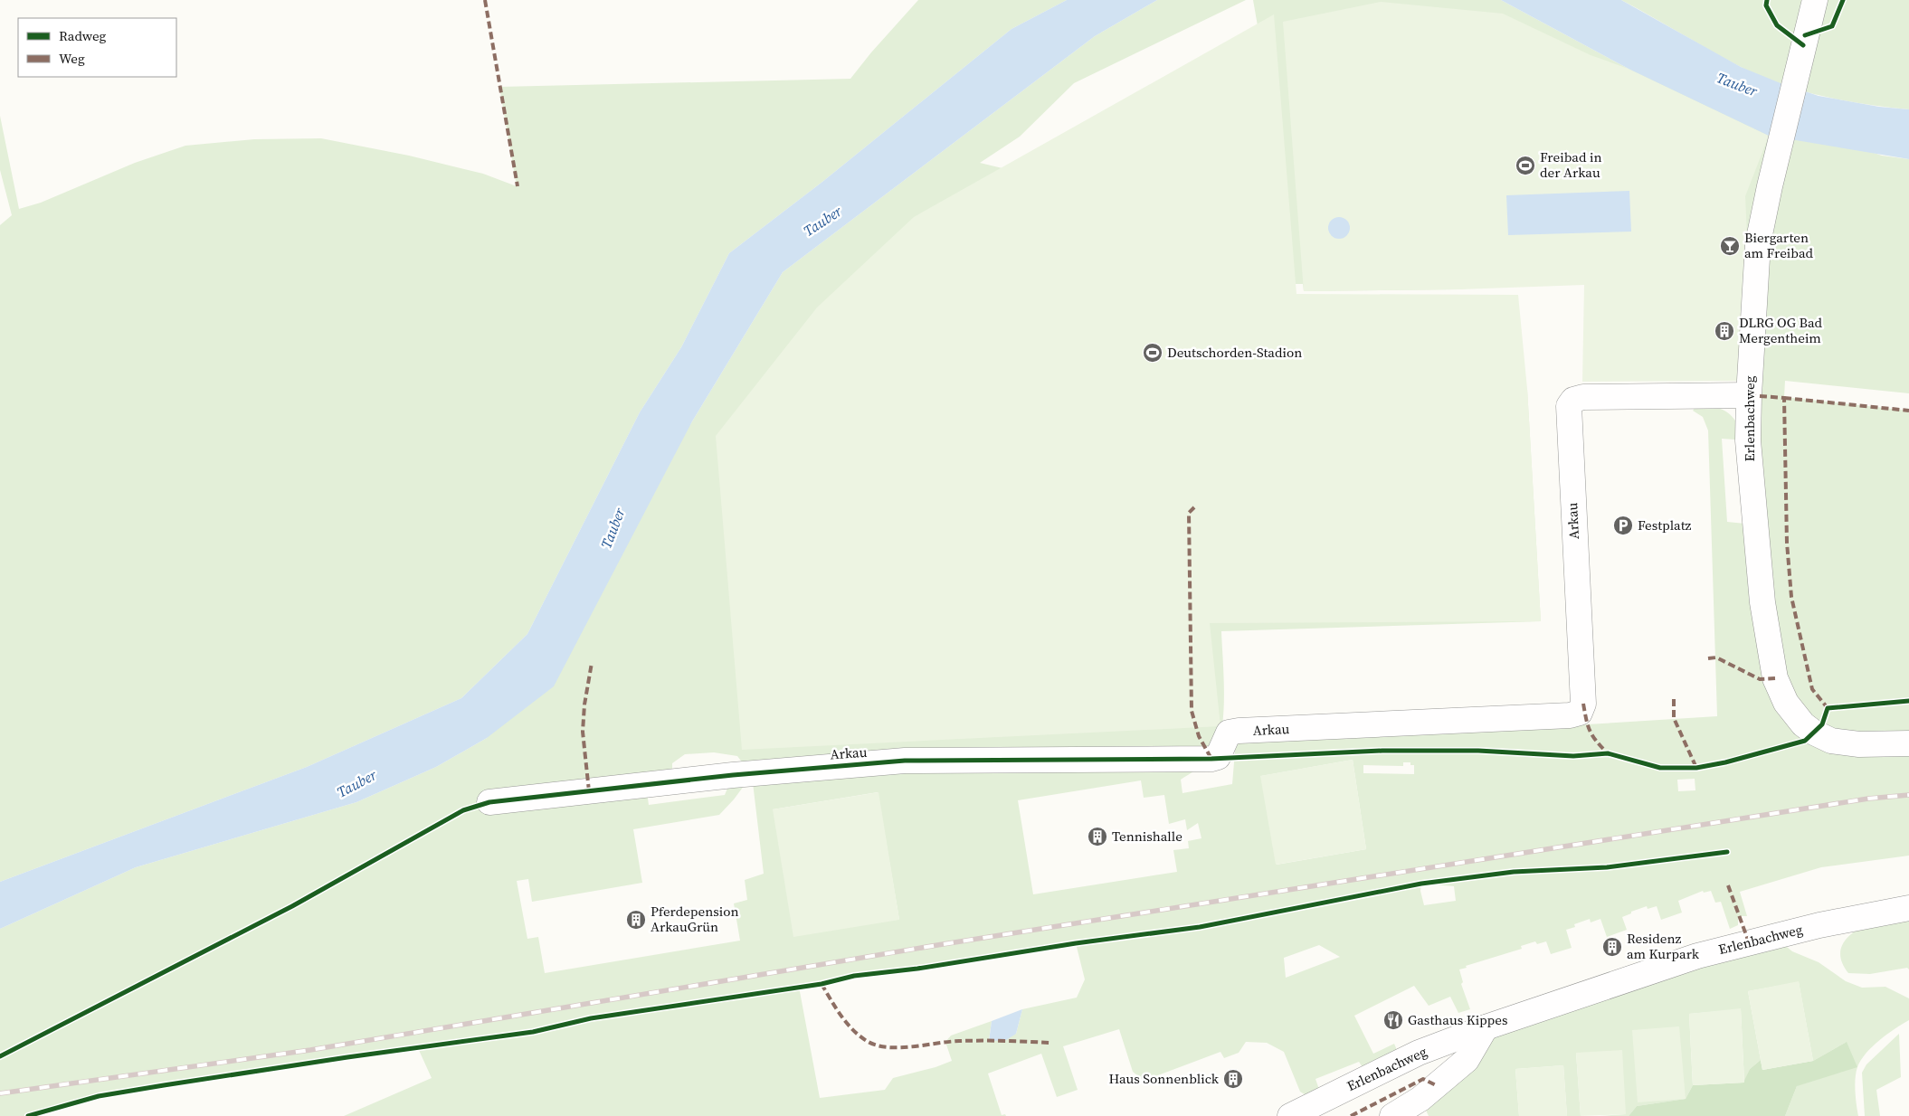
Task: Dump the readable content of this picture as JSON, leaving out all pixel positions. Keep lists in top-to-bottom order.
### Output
{
  "streets": {
    "street": ["Erlenbachweg", "Arkau"]
  },
  "crossings": [
    ["Erlenbachweg", "Arkau"]
  ],
  "water": ["Tauber"],
  "places": {
    "sports": ["Freibad in der Arkau", "Deutschorden-Stadion"],
    "bar": ["Biergarten am Freibad"],
    "building": [
      "DLRG OG Bad Mergentheim",
      "Tennishalle",
      "Pferdepension ArkauGrün",
      "Residenz am Kurpark",
      "Haus Sonnenblick"
    ],
    "parking": ["Festplatz"],
    "restaurant": ["Gasthaus Kippes"]
  },
  "legend": ["Radweg", "Weg"]
}
